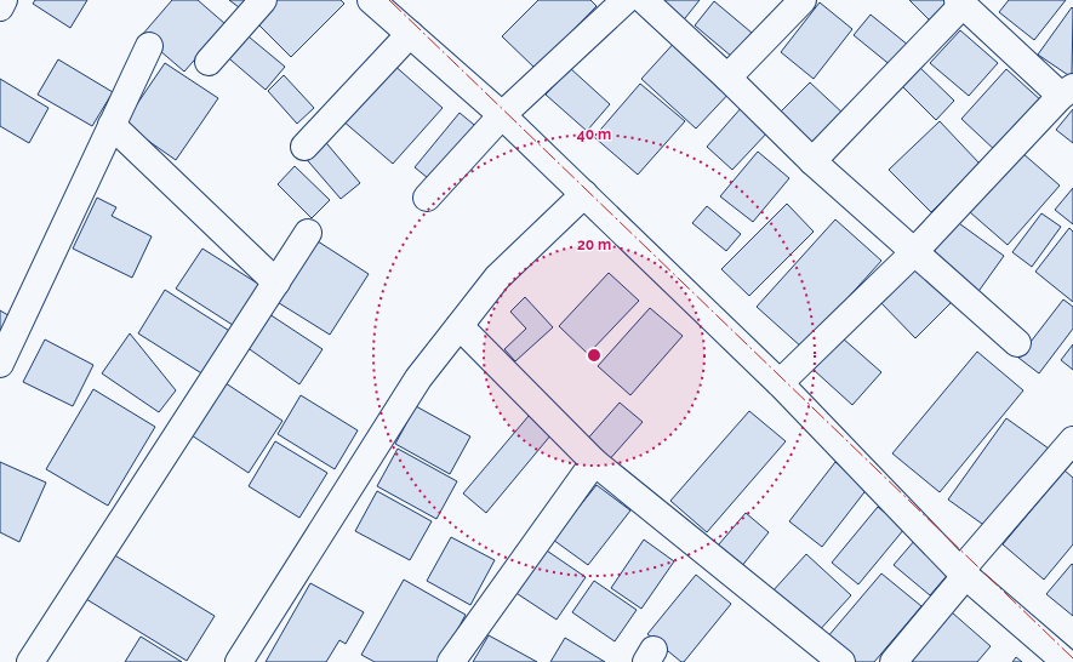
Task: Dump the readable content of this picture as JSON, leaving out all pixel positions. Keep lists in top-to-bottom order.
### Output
{
  "rings": ["40 m", "20 m"]
}
